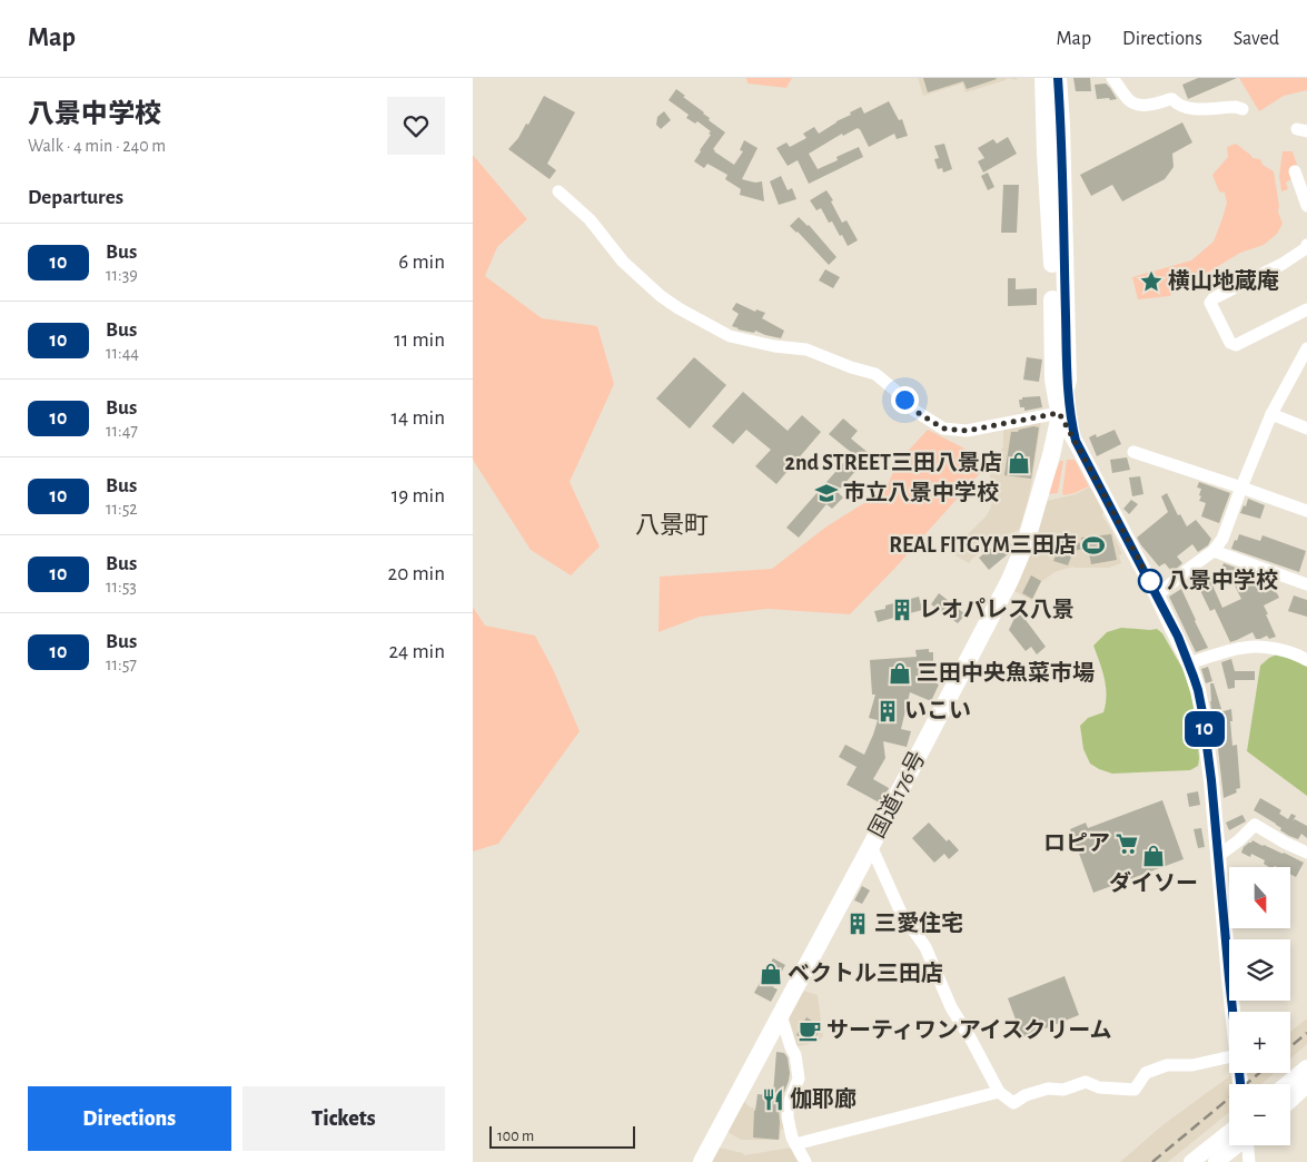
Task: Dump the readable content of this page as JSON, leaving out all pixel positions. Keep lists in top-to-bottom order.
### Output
{
  "streets": {
    "highway": ["国道176号"]
  },
  "districts": ["八景町"],
  "places": {
    "place": ["横山地蔵庵"],
    "shop": [
      "2nd STREET三田八景店",
      "三田中央魚菜市場",
      "ダイソー",
      "ベクトル三田店"
    ],
    "school or university": ["市立八景中学校"],
    "sports": ["REAL FITGYM三田店"],
    "other": ["八景中学校"],
    "building": ["レオパレス八景", "いこい", "三愛住宅"],
    "supermarket": ["ロピア"],
    "cafe": ["サーティワンアイスクリーム"],
    "restaurant": ["伽耶廊"]
  },
  "lines": ["bus line 10"],
  "scale_bar": "100 m",
  "north": "bottom",
  "page": {
    "header": "Map",
    "nav": ["Map", "Directions", "Saved"],
    "heading": [
      ["八景中学校", "Walk · 4 min · 240 m"],
      "Departures"
    ],
    "on_map": "10",
    "list": [
      {
        "mark": "10",
        "name": "Bus",
        "note": "11:39",
        "value": "6 min"
      },
      {
        "mark": "10",
        "name": "Bus",
        "note": "11:44",
        "value": "11 min"
      },
      {
        "mark": "10",
        "name": "Bus",
        "note": "11:47",
        "value": "14 min"
      },
      {
        "mark": "10",
        "name": "Bus",
        "note": "11:52",
        "value": "19 min"
      },
      {
        "mark": "10",
        "name": "Bus",
        "note": "11:53",
        "value": "20 min"
      },
      {
        "mark": "10",
        "name": "Bus",
        "note": "11:57",
        "value": "24 min"
      }
    ],
    "map_buttons": ["+", "−"],
    "buttons": ["Directions", "Tickets"],
    "scale": "100 m"
  }
}
